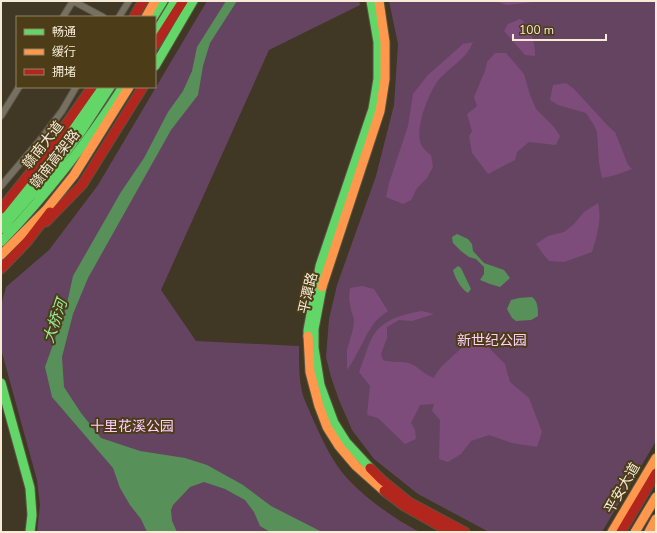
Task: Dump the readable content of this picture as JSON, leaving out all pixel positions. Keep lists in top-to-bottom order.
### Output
{
  "streets": {
    "main road": [
      "赣南大道",
      "赣南高架路",
      "平潭路",
      "平安大道"
    ]
  },
  "water": ["大桥河"],
  "parks": ["新世纪公园", "十里花溪公园"],
  "legend": ["畅通", "缓行", "拥堵"],
  "scale_bar": "100 m"
}
